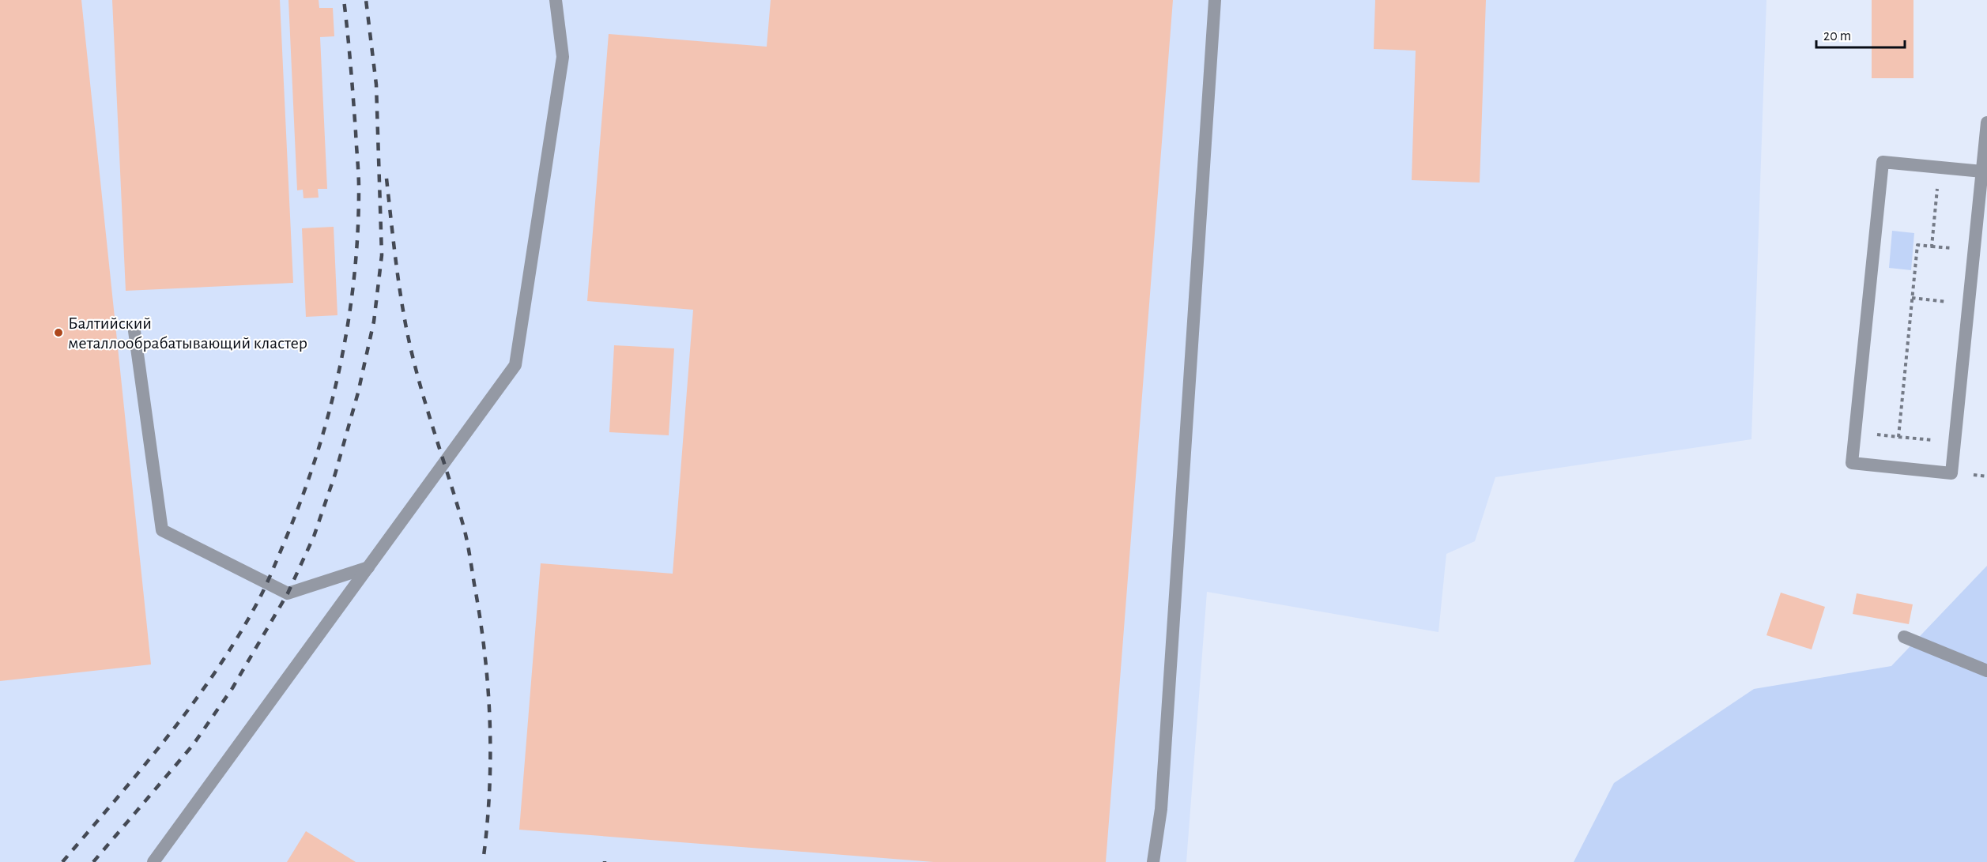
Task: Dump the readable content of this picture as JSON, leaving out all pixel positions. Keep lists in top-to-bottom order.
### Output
{
  "places": ["Балтийский металлообрабатывающий кластер"],
  "scale_bar": "20 m"
}
